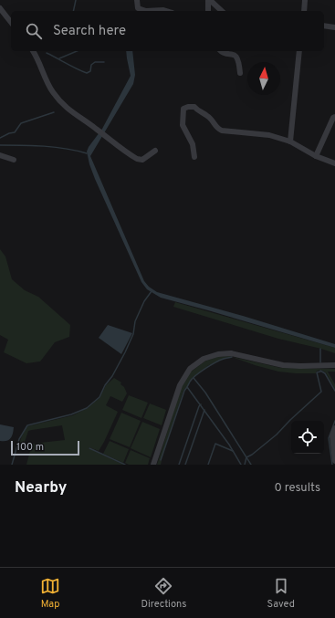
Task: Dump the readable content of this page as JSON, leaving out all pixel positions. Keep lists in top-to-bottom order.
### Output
{
  "scale_bar": "100 m",
  "north": "top",
  "page": {
    "search": "Search here",
    "scale": "100 m",
    "heading": ["Nearby", "0 results"],
    "nav": ["Map", "Directions", "Saved"]
  }
}
